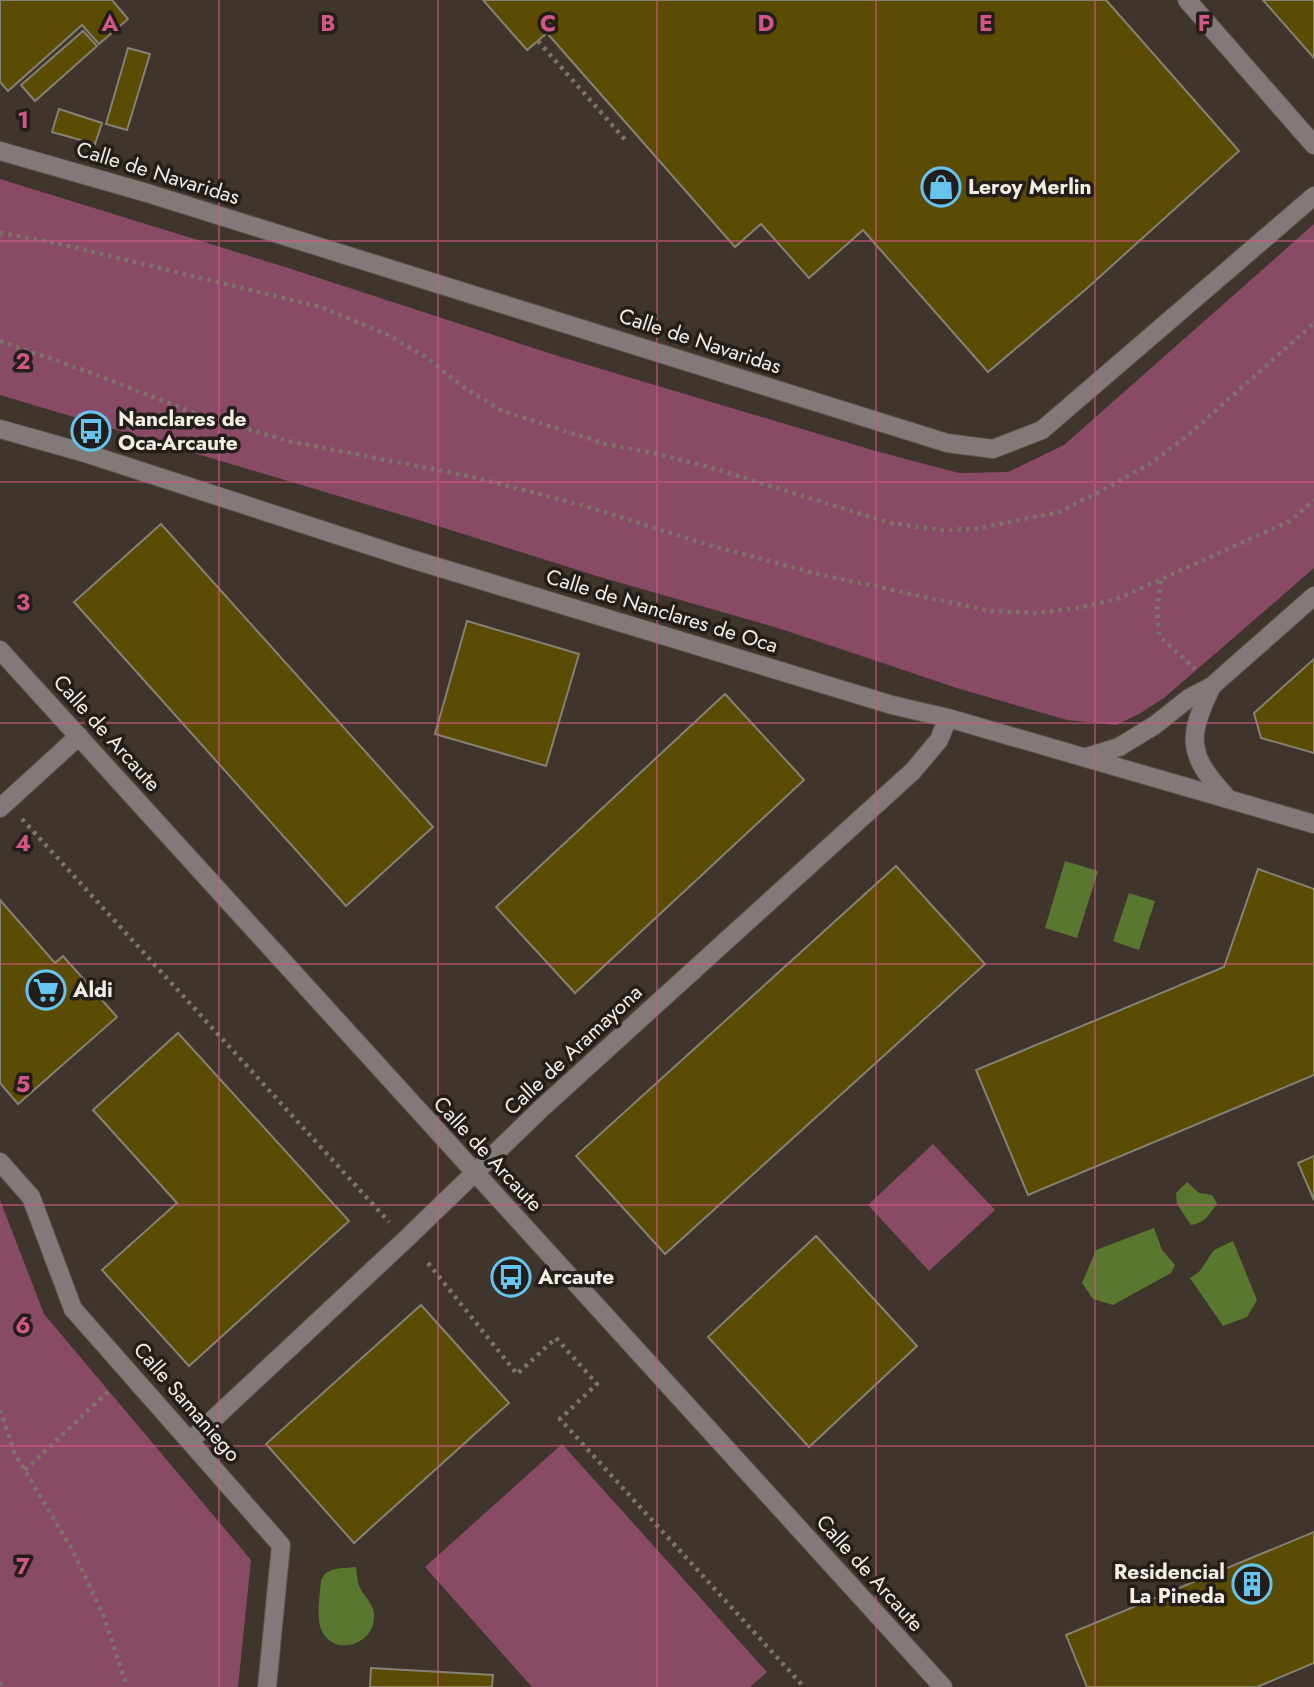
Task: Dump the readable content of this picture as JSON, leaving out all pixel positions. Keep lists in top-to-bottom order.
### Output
{
  "streets": {
    "street": [
      "Calle de Navaridas",
      "Calle de Nanclares de Oca",
      "Calle de Arcaute",
      "Calle de Aramayona",
      "Calle Samaniego"
    ]
  },
  "crossings": [
    ["Calle de Nanclares de Oca", "Calle de Aramayona"],
    ["Calle de Arcaute", "Calle de Aramayona"],
    ["Calle de Aramayona", "Calle Samaniego"]
  ],
  "places": {
    "shop": ["Leroy Merlin"],
    "bus stop": ["Nanclares de Oca-Arcaute", "Arcaute"],
    "supermarket": ["Aldi"],
    "building": ["Residencial La Pineda"]
  },
  "grid": {
    "columns": [
      "A",
      "B",
      "C",
      "D",
      "E",
      "F"
    ],
    "rows": [
      "1",
      "2",
      "3",
      "4",
      "5",
      "6",
      "7"
    ]
  }
}
